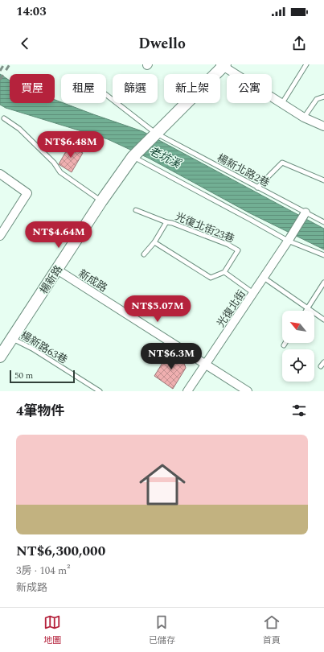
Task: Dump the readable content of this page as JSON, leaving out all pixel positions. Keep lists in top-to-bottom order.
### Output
{
  "streets": {
    "street": ["楊新路", "新成路", "光復北街"],
    "lane": ["楊新北路2巷", "光復北街23巷", "楊新路63巷"]
  },
  "crossings": [
    ["楊新北路2巷", "楊新路"],
    ["楊新北路2巷", "光復北街"],
    ["楊新路", "新成路"],
    ["楊新路", "楊新路63巷"],
    ["新成路", "光復北街"]
  ],
  "water": ["老坑溪"],
  "scale_bar": "50 m",
  "north": "top left",
  "page": {
    "status": "14:03",
    "header": "Dwello",
    "chip": [
      "買屋",
      "租屋",
      "篩選",
      "新上架",
      "公寓"
    ],
    "price": [
      "NT$6.48M",
      "NT$4.64M",
      "NT$5.07M",
      "NT$6.3M"
    ],
    "scale": "50 m",
    "heading": "4筆物件",
    "list": [
      {
        "name": "NT$6,300,000",
        "note": "3房 · 104 m² · 新成路"
      }
    ],
    "tabs": ["地圖", "已儲存", "首頁"]
  }
}
